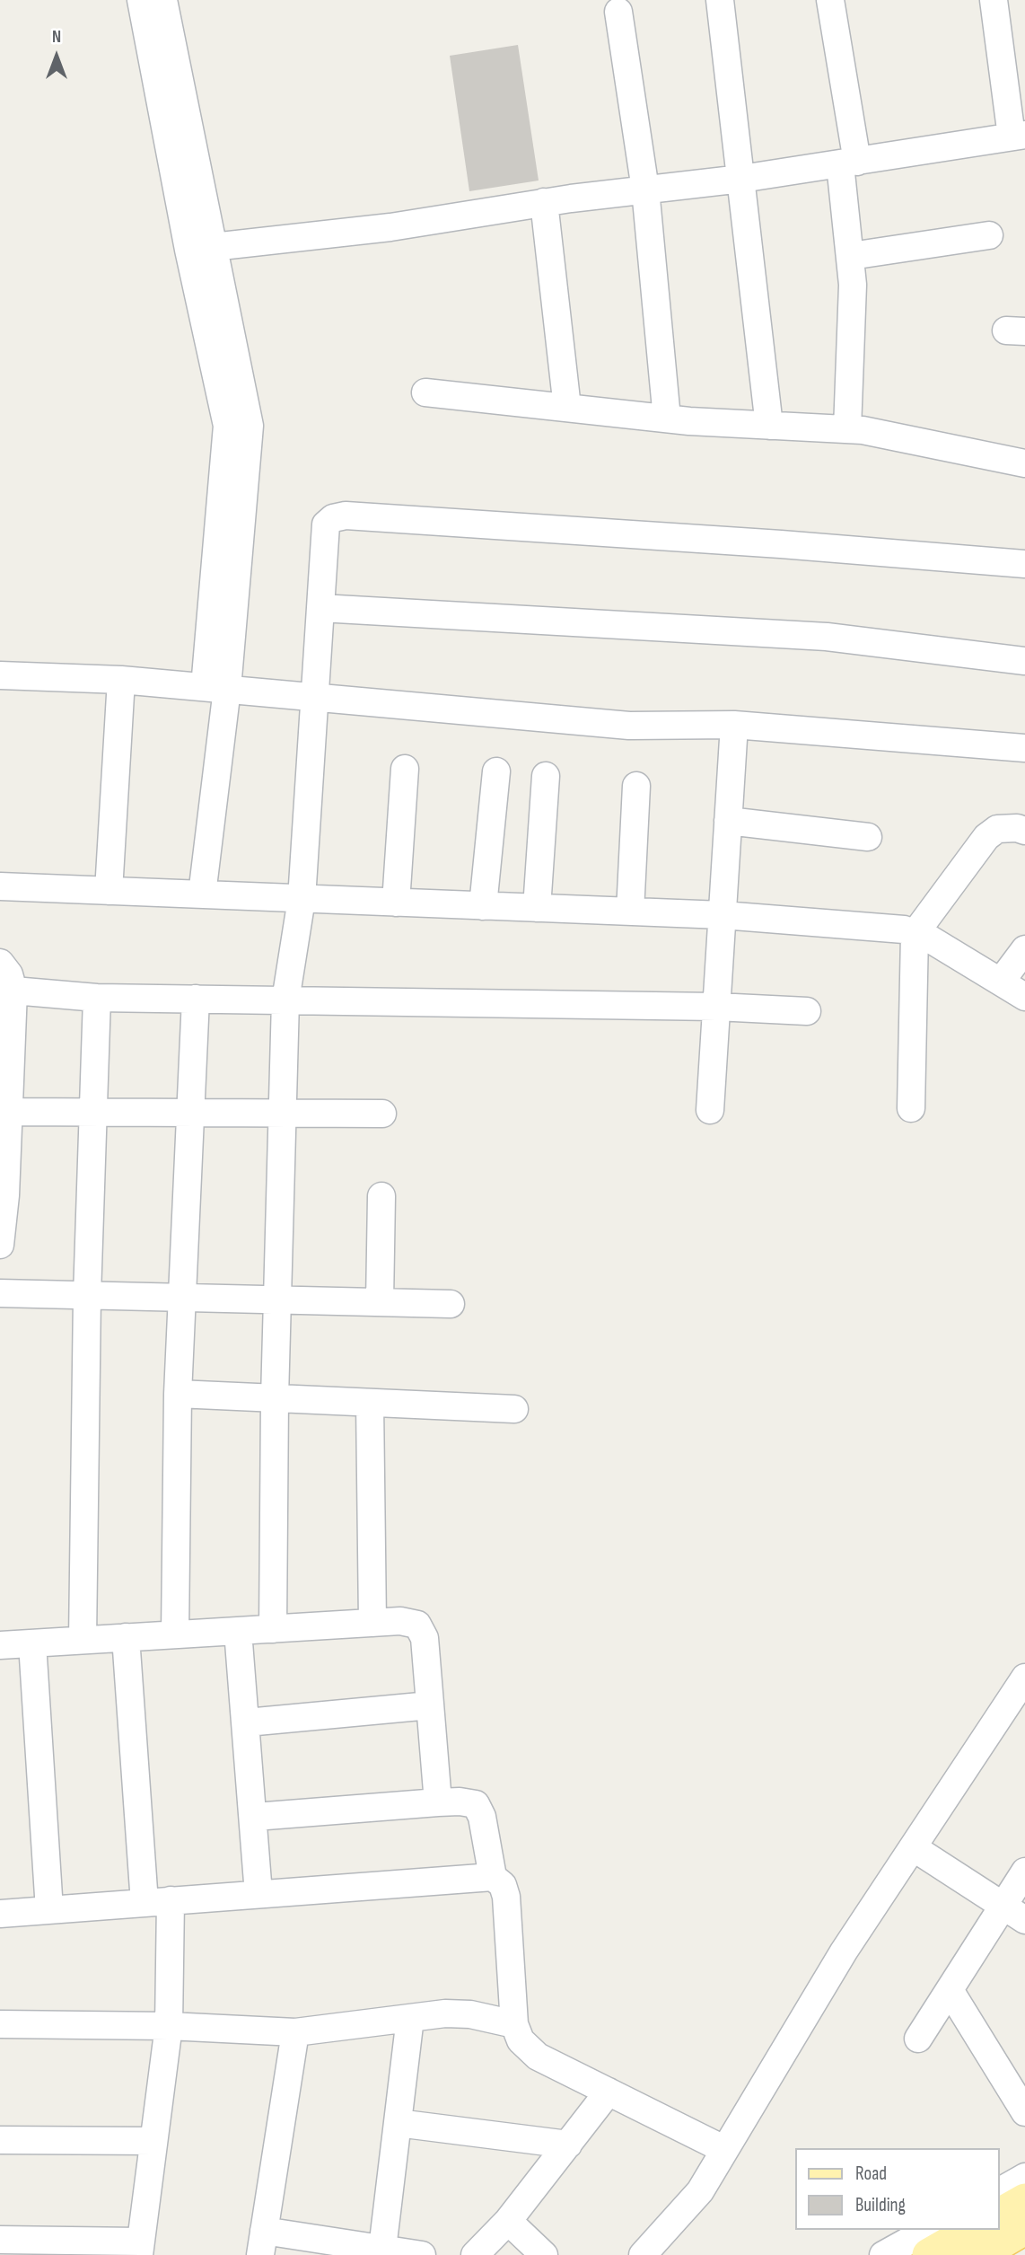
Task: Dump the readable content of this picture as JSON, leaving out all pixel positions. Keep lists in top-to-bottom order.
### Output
{
  "legend": ["Road", "Building"],
  "north": "top"
}
